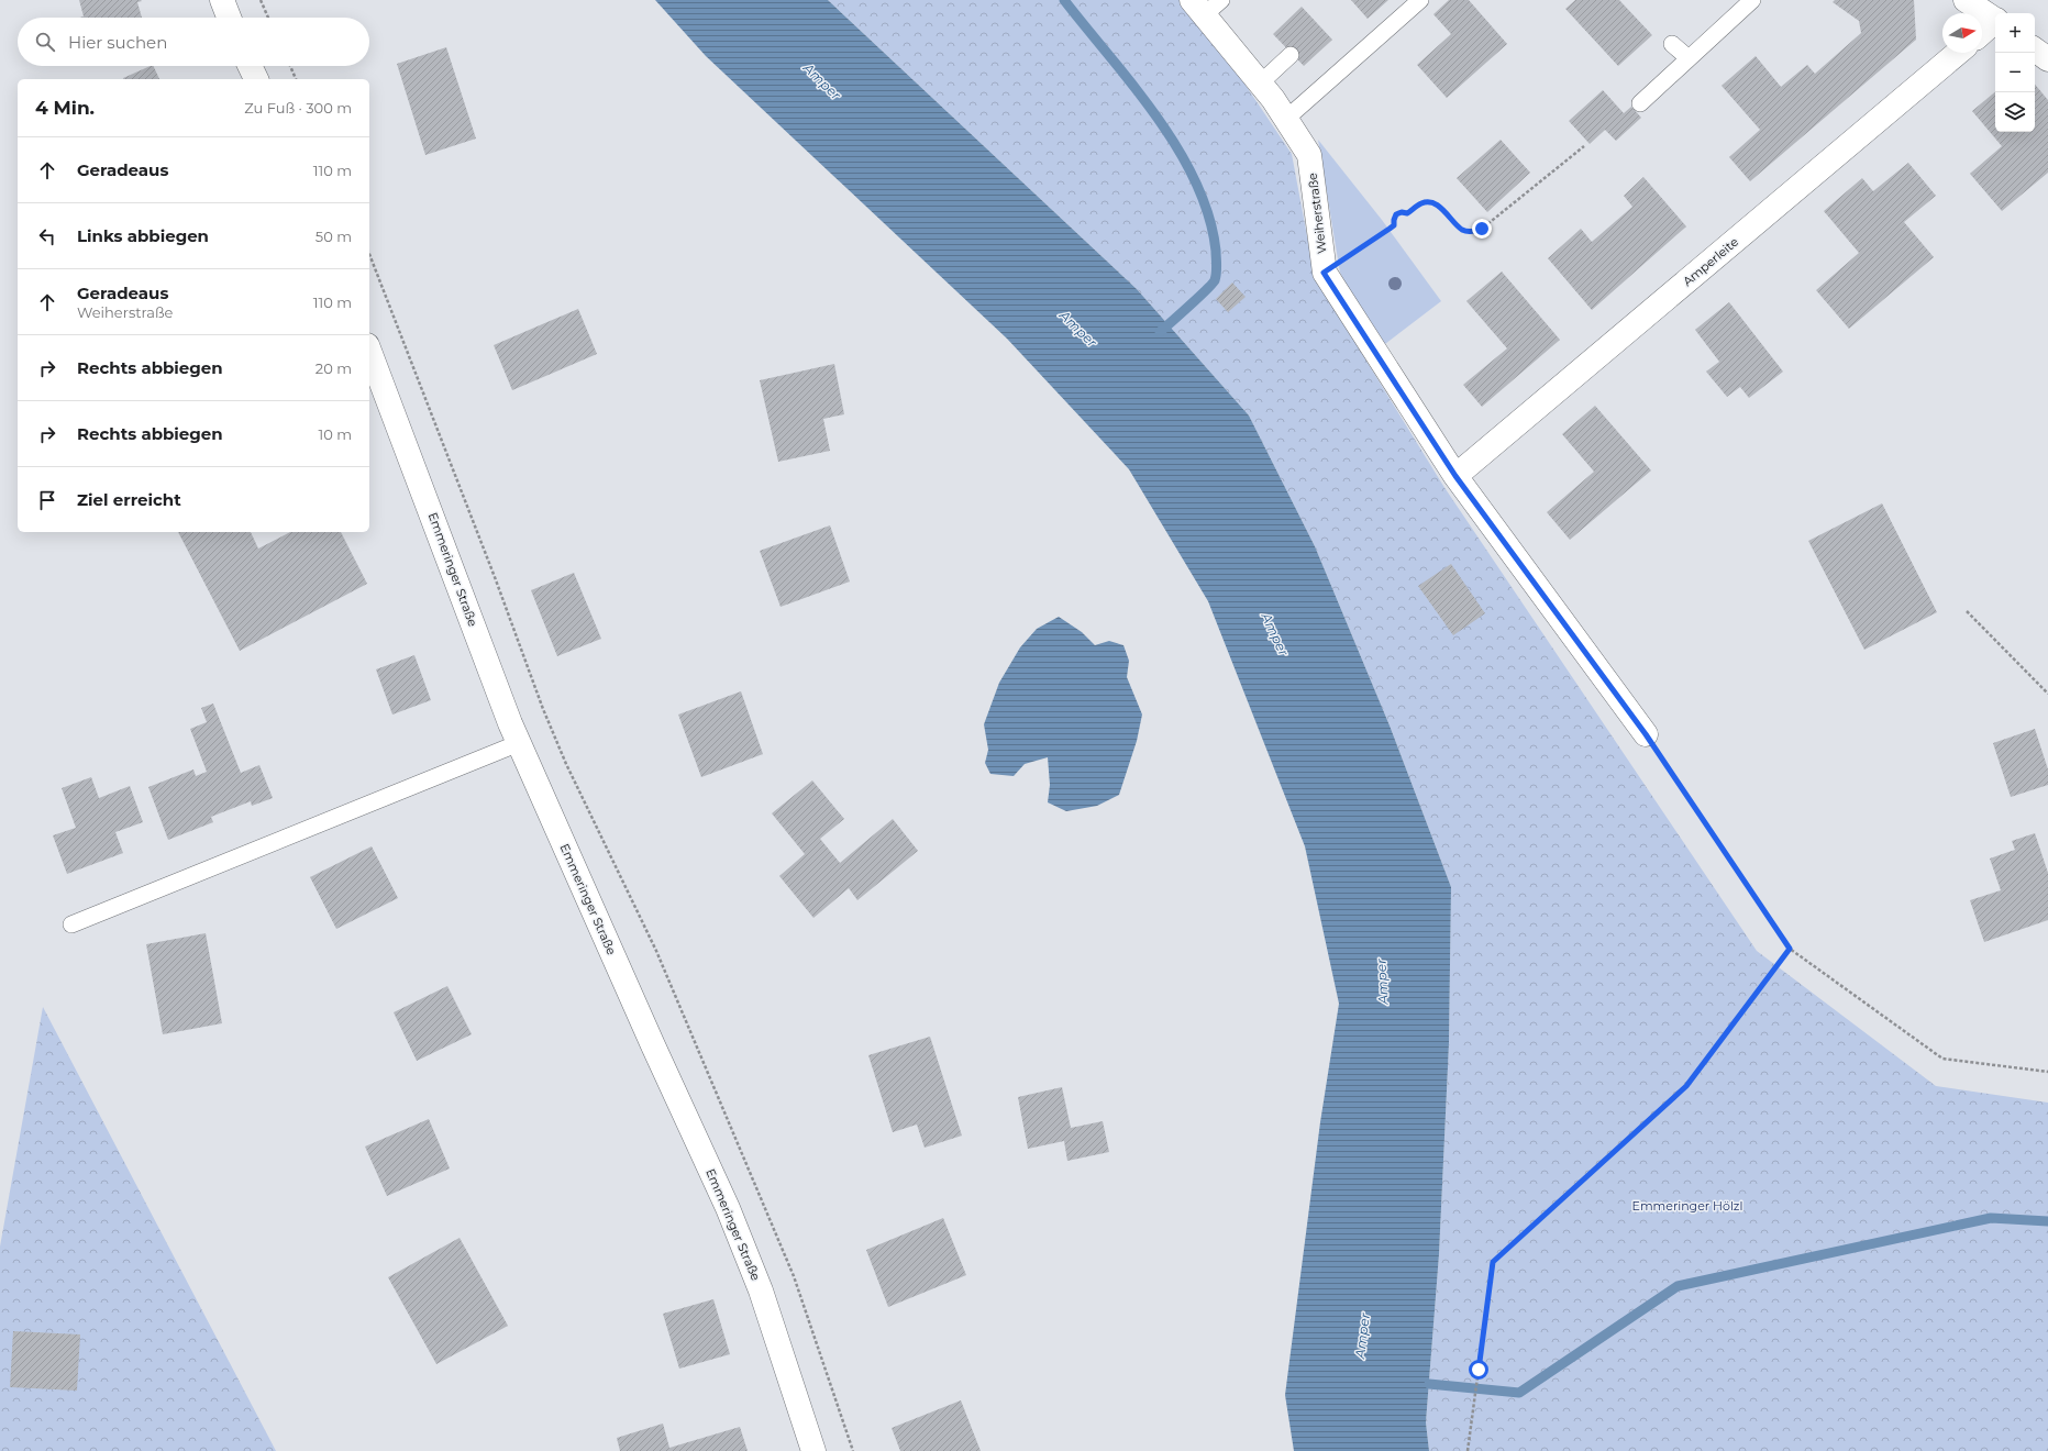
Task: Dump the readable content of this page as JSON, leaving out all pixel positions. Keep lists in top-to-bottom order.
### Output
{
  "streets": {
    "street": ["Weiherstraße", "Amperleite", "Emmeringer Straße"]
  },
  "crossings": [
    ["Weiherstraße", "Amperleite"]
  ],
  "water": ["Amper"],
  "parks": ["Emmeringer Hölzl"],
  "north": "right",
  "page": {
    "map_buttons": ["+", "−"],
    "search": "Hier suchen",
    "heading": ["4 Min.", "Zu Fuß · 300 m"],
    "list": [
      ["Geradeaus", "110 m"],
      ["Links abbiegen", "50 m"],
      ["Geradeaus", "Weiherstraße", "110 m"],
      ["Rechts abbiegen", "20 m"],
      ["Rechts abbiegen", "10 m"],
      "Ziel erreicht"
    ]
  }
}
